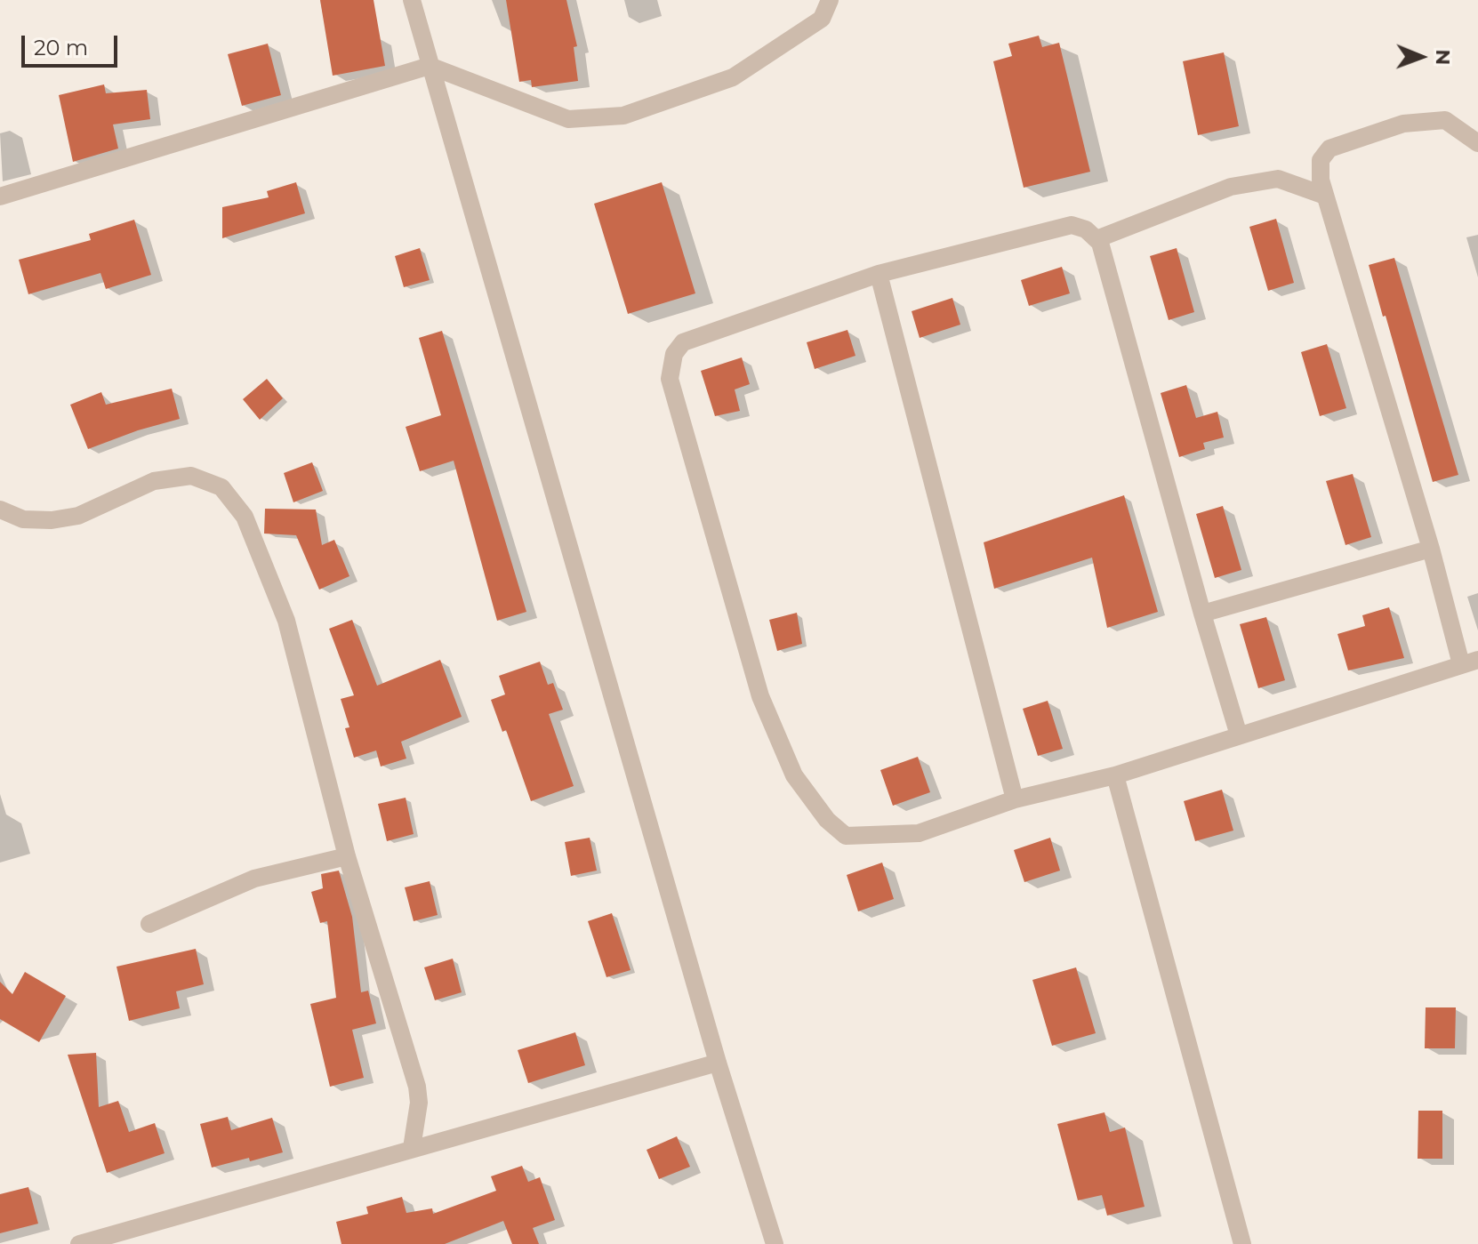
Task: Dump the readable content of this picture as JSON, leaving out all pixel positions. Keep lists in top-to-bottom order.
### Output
{
  "scale_bar": "20 m",
  "north": "right"
}
